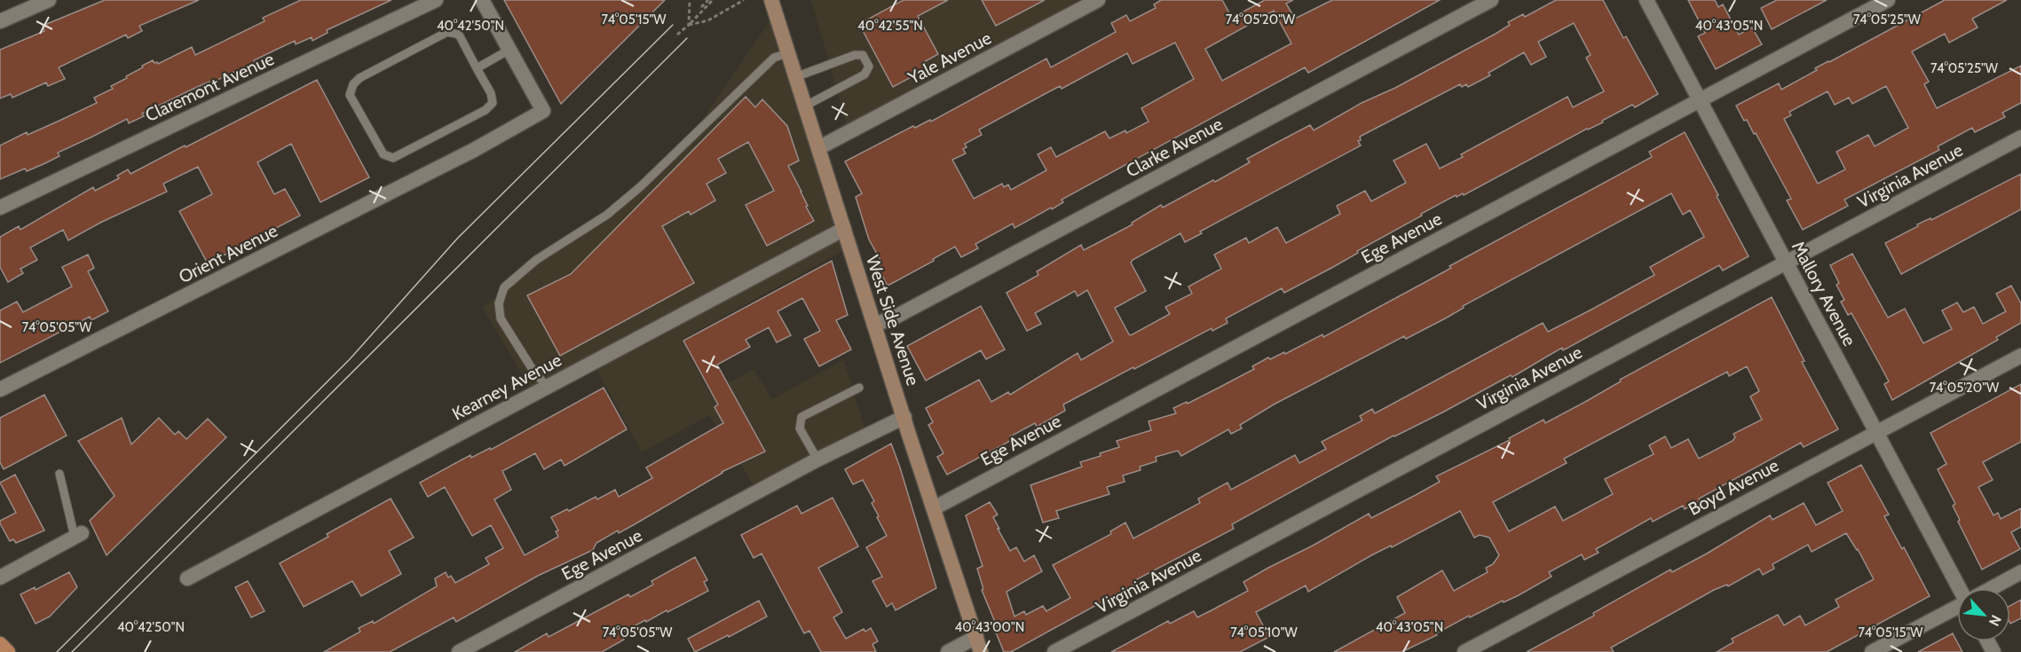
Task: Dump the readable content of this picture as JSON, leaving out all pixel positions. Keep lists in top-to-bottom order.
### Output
{
  "streets": {
    "main road": ["West Side Avenue"],
    "street": [
      "Yale Avenue",
      "Claremont Avenue",
      "Clarke Avenue",
      "Virginia Avenue",
      "Ege Avenue",
      "Orient Avenue",
      "Mallory Avenue",
      "Kearney Avenue",
      "Boyd Avenue"
    ]
  },
  "crossings": [
    ["Yale Avenue", "West Side Avenue"],
    ["Clarke Avenue", "West Side Avenue"],
    ["Virginia Avenue", "Mallory Avenue"],
    ["Ege Avenue", "Mallory Avenue"],
    ["Ege Avenue", "West Side Avenue"],
    ["Mallory Avenue", "Boyd Avenue"],
    ["West Side Avenue", "Kearney Avenue"]
  ],
  "north": "bottom right",
  "coordinates": [
    "74°05'15\"W",
    "74°05'20\"W",
    "74°05'25\"W",
    "40°42'50\"N",
    "40°42'55\"N",
    "40°43'05\"N",
    "74°05'05\"W",
    "40°43'00\"N",
    "74°05'10\"W"
  ]
}
